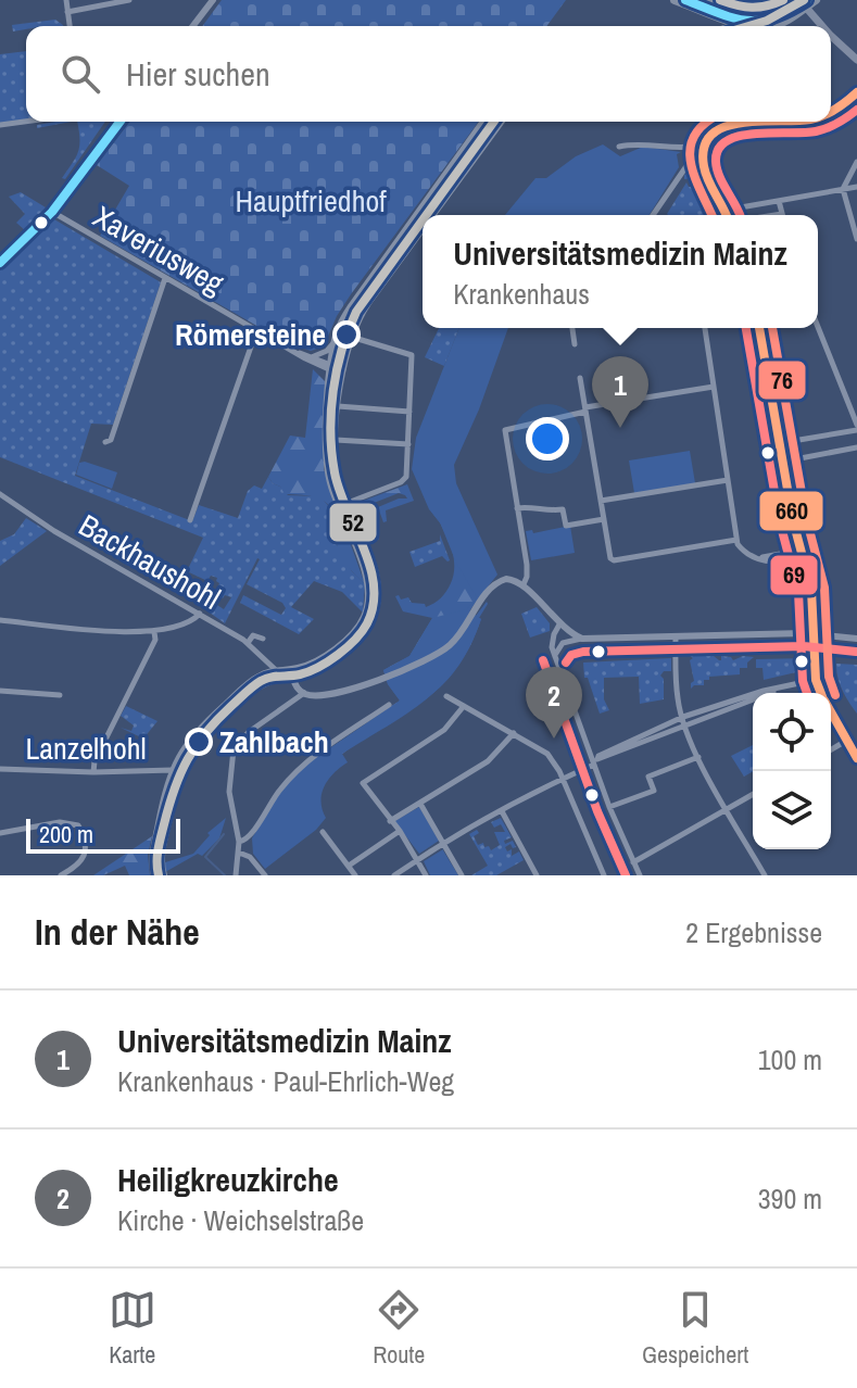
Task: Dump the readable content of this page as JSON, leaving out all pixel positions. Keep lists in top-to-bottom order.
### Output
{
  "streets": {
    "street": ["Xaveriusweg", "Backhaushohl", "Lanzelhohl"]
  },
  "parks": ["Hauptfriedhof"],
  "places": ["Römersteine", "Zahlbach"],
  "lines": [
    "transit line 52",
    "transit line 660",
    "transit line 69",
    "transit line 76"
  ],
  "scale_bar": "200 m",
  "page": {
    "search": "Hier suchen",
    "popup": ["Universitätsmedizin Mainz", "Krankenhaus"],
    "pins": ["1", "2"],
    "scale": "200 m",
    "heading": ["In der Nähe", "2 Ergebnisse"],
    "list": [
      {
        "mark": "1",
        "name": "Universitätsmedizin Mainz",
        "note": "Krankenhaus · Paul-Ehrlich-Weg",
        "value": "100 m"
      },
      {
        "mark": "2",
        "name": "Heiligkreuzkirche",
        "note": "Kirche · Weichselstraße",
        "value": "390 m"
      }
    ],
    "nav": ["Karte", "Route", "Gespeichert"]
  }
}
